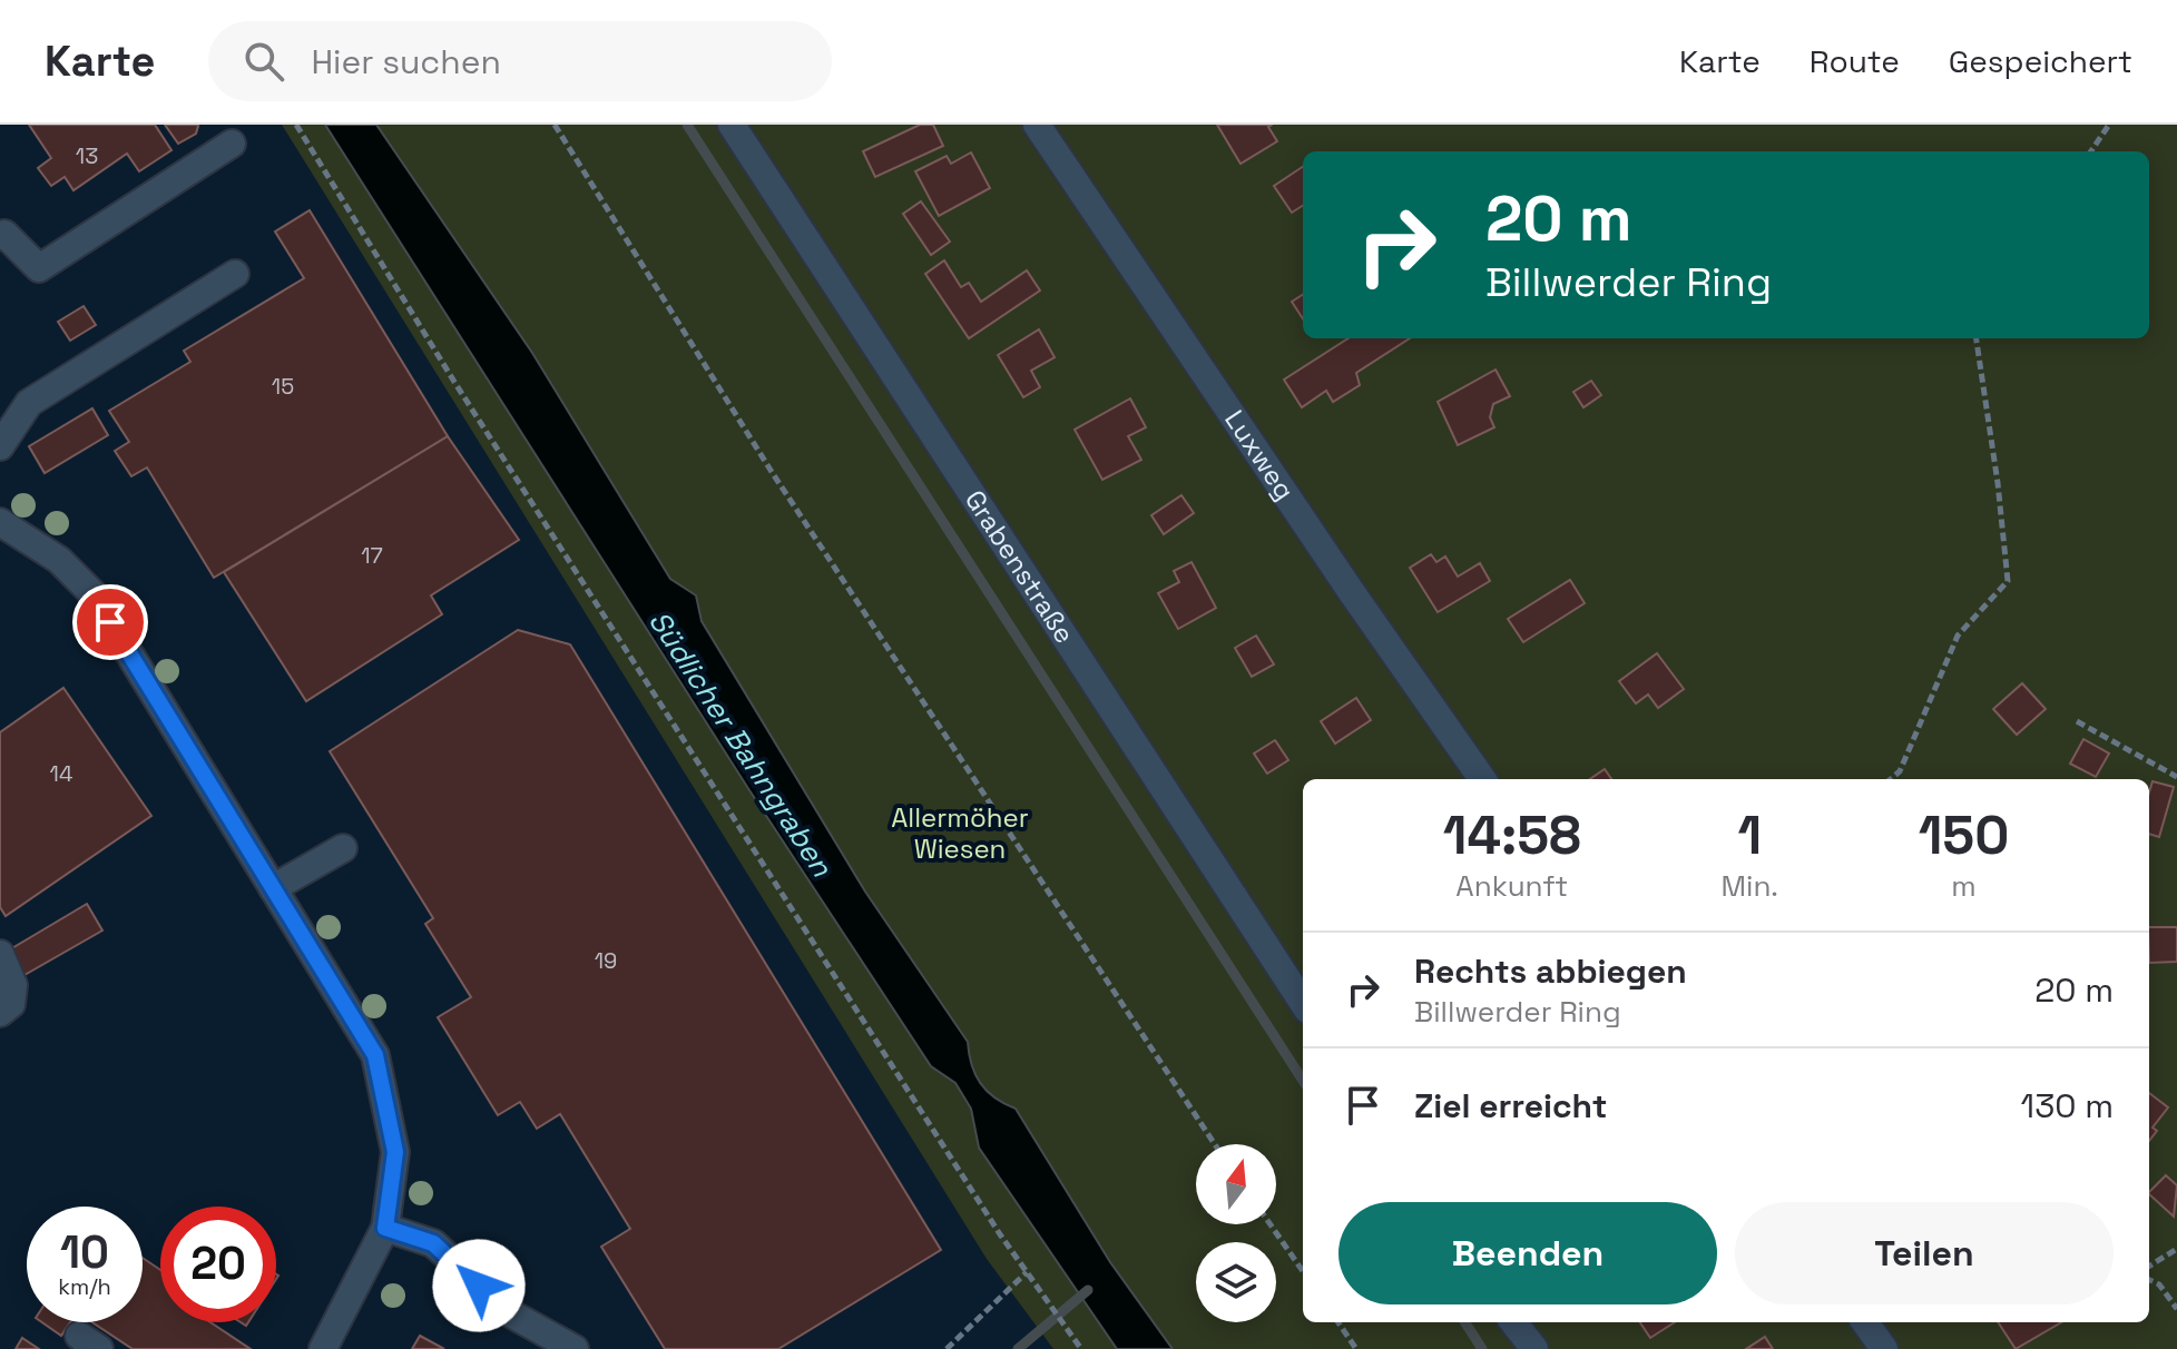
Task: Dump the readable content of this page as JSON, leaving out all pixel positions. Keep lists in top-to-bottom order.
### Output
{
  "streets": {
    "street": ["Luxweg", "Grabenstraße"]
  },
  "water": ["Südlicher Bahngraben"],
  "parks": ["Allermöher Wiesen"],
  "house_numbers": [
    "13",
    "15",
    "17",
    "14",
    "19"
  ],
  "north": "top",
  "page": {
    "header": "Karte",
    "search": "Hier suchen",
    "nav": ["Karte", "Route", "Gespeichert"],
    "turn": ["20 m", "Billwerder Ring"],
    "eta": [
      "14:58",
      "Ankunft",
      "1",
      "Min.",
      "150",
      "m"
    ],
    "list": [
      {
        "name": "Rechts abbiegen",
        "note": "Billwerder Ring",
        "value": "20 m"
      },
      {
        "name": "Ziel erreicht",
        "value": "130 m"
      }
    ],
    "buttons": ["Beenden", "Teilen"],
    "speed": "10 km/h",
    "limit": "20"
  }
}
